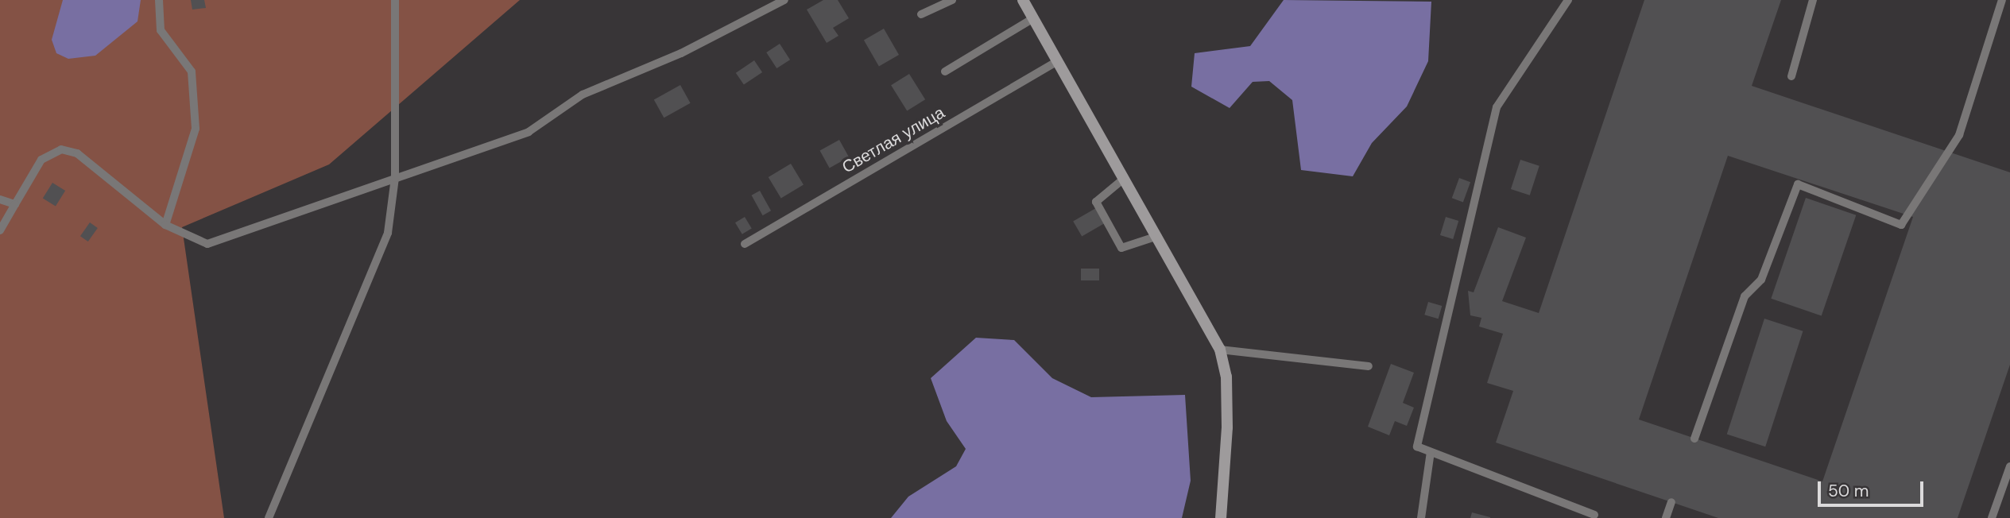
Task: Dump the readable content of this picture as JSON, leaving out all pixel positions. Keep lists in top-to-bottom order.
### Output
{
  "streets": {
    "lane": ["Светлая улица"]
  },
  "scale_bar": "50 m"
}
